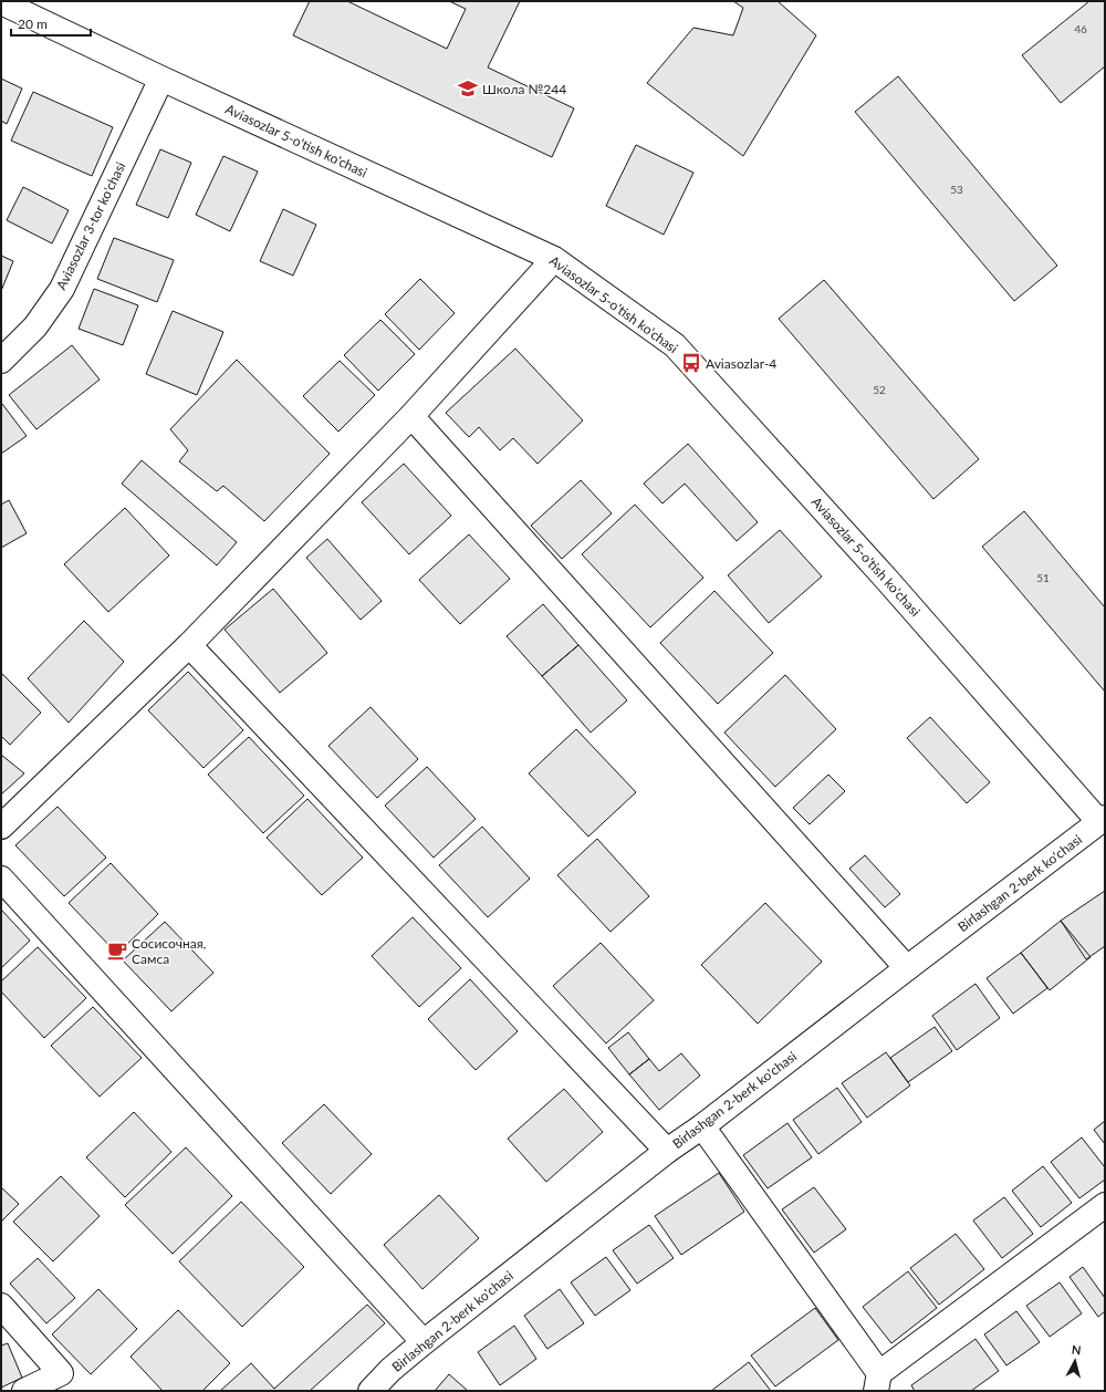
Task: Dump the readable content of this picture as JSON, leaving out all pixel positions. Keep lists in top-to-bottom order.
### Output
{
  "streets": {
    "street": ["Aviasozlar 5-o'tish ko'chasi", "Aviasozlar 3-tor ko'chasi", "Birlashgan 2-berk ko'chasi"]
  },
  "crossings": [
    ["Aviasozlar 5-o'tish ko'chasi", "Aviasozlar 3-tor ko'chasi"],
    ["Aviasozlar 5-o'tish ko'chasi", "Birlashgan 2-berk ko'chasi"]
  ],
  "places": {
    "school or university": ["Школа №244"],
    "bus stop": ["Aviasozlar-4"],
    "cafe": ["Сосисочная, Самса"]
  },
  "house_numbers": [
    "46",
    "53",
    "52",
    "51"
  ],
  "scale_bar": "20 m",
  "north": "top"
}
